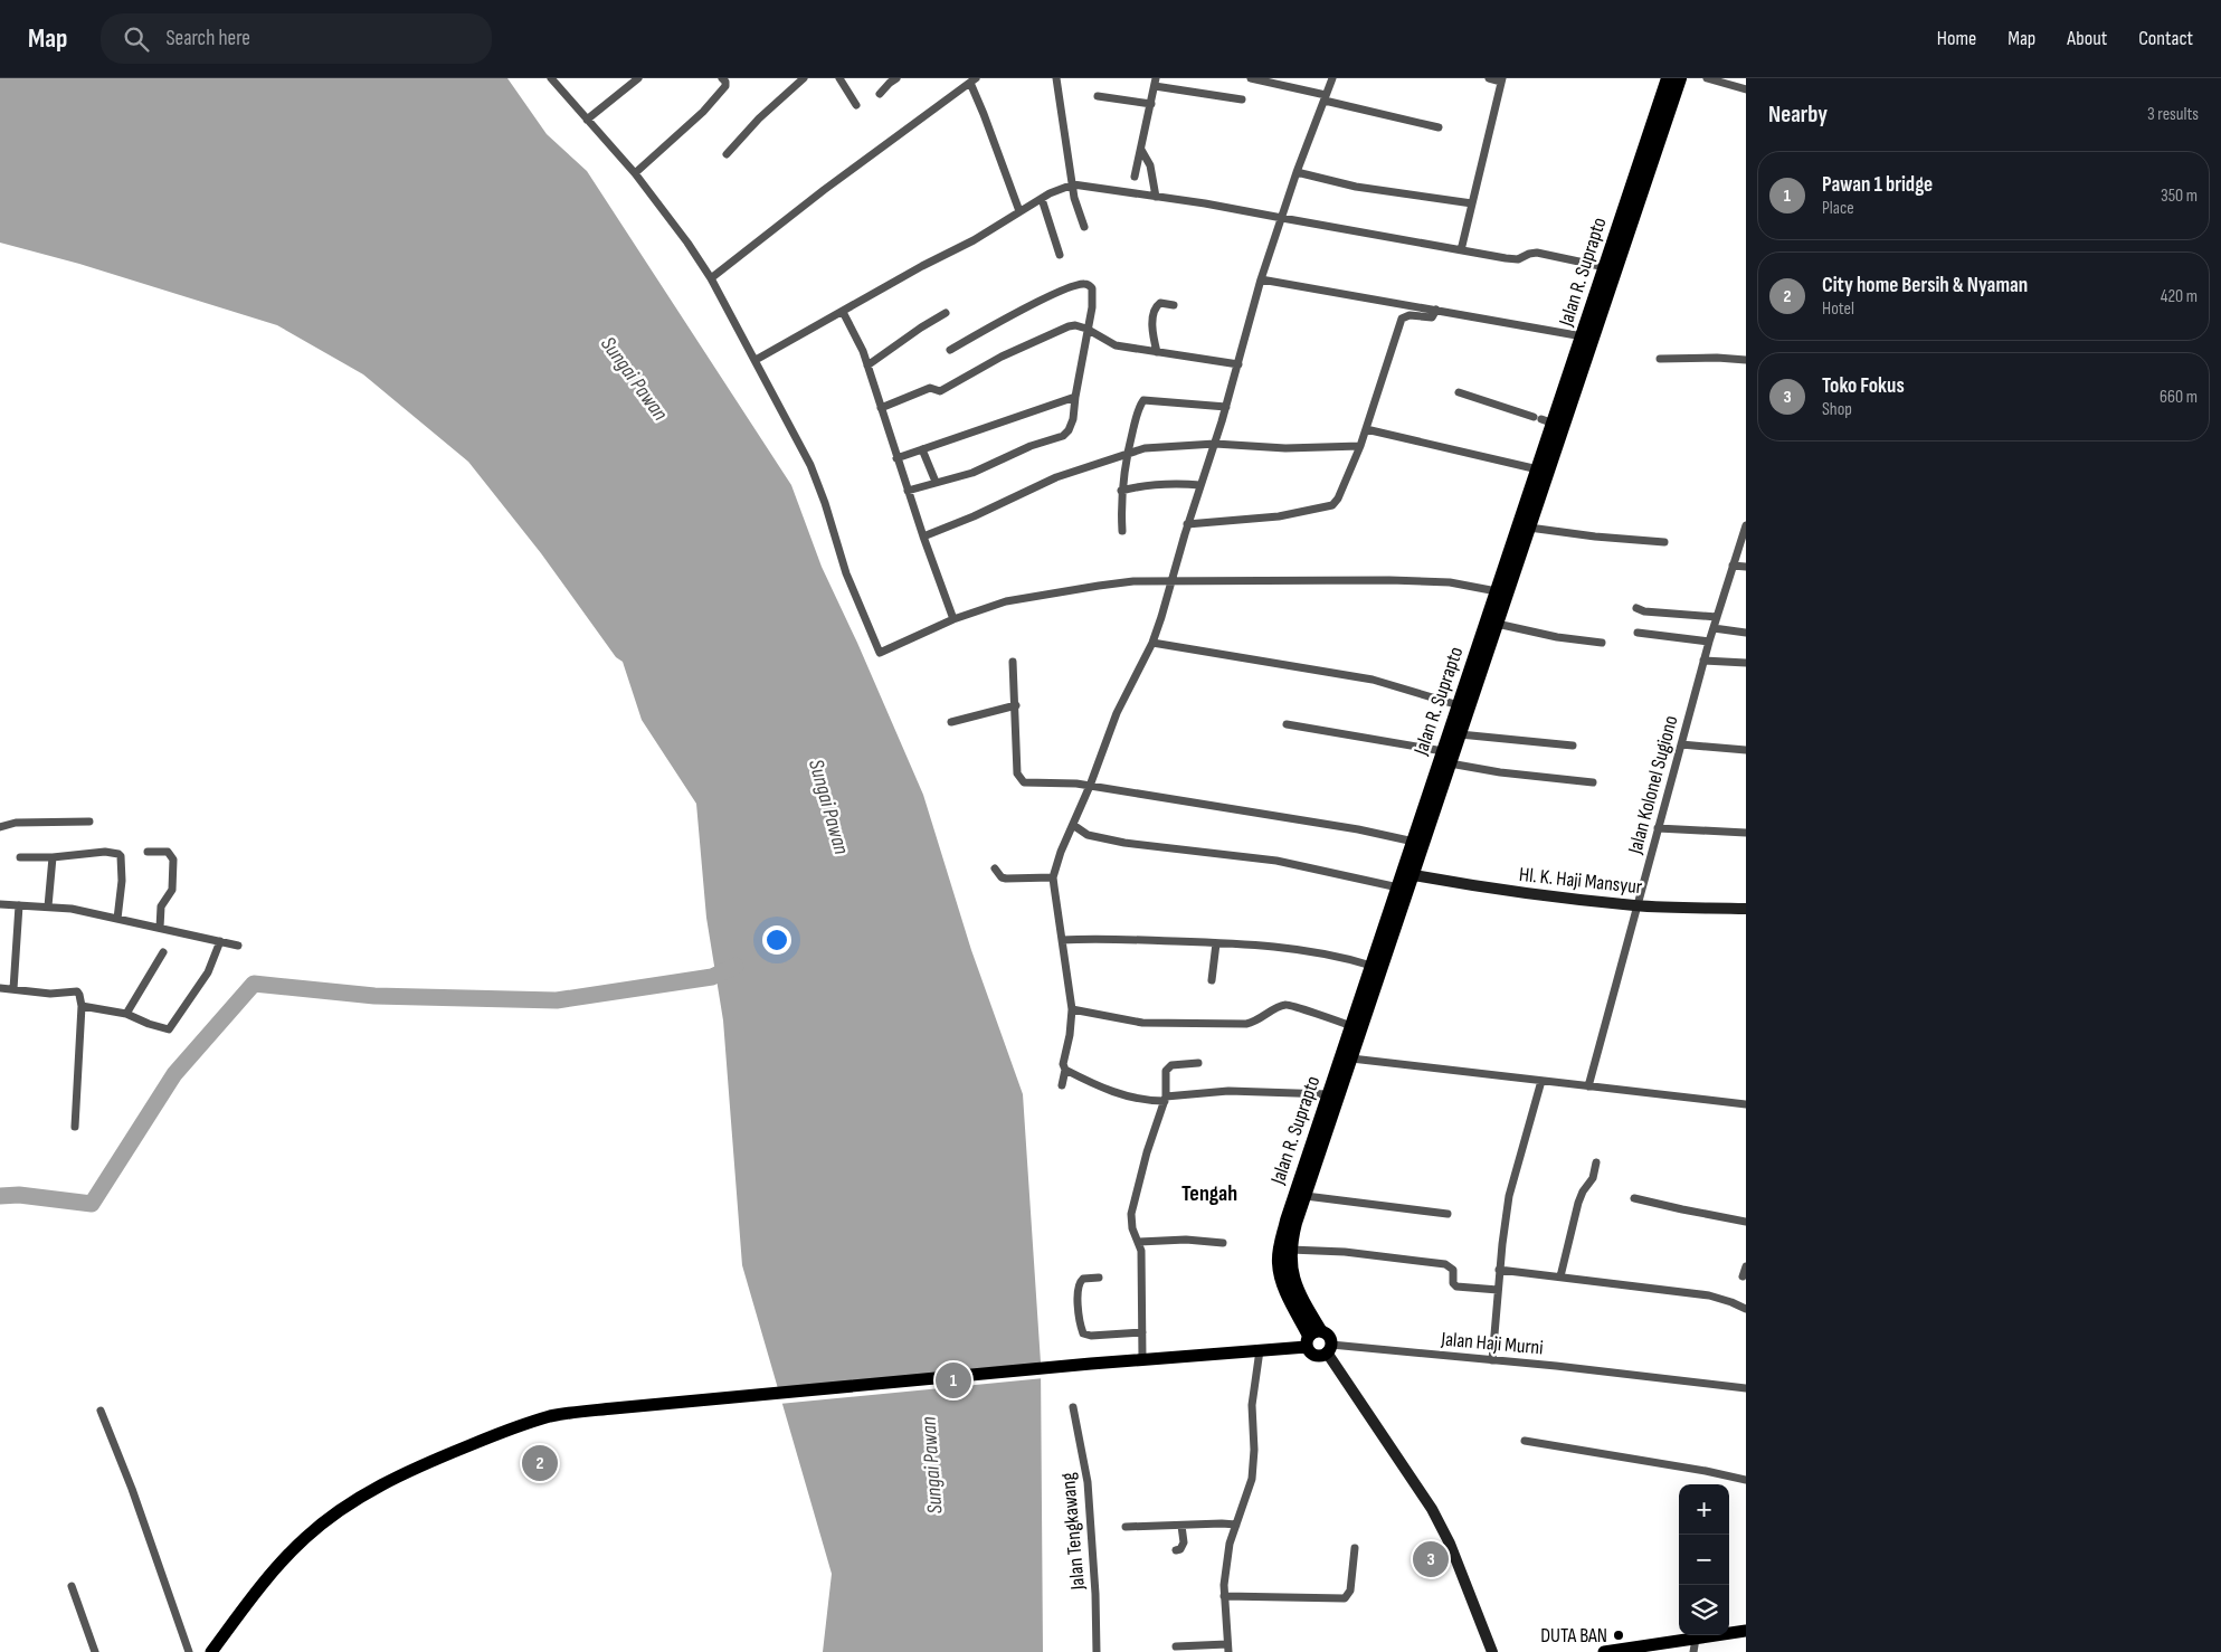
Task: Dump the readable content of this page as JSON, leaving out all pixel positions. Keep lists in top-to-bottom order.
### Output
{
  "streets": {
    "highway": ["Jalan R. Suprapto"],
    "street": [
      "Jalan Kolonel Sugiono",
      "Hl. K. Haji Mansyur",
      "Jalan Haji Murni",
      "Jalan Tengkawang"
    ]
  },
  "crossings": [
    ["Jalan R. Suprapto", "Hl. K. Haji Mansyur"],
    ["Jalan Kolonel Sugiono", "Hl. K. Haji Mansyur"]
  ],
  "districts": ["Tengah"],
  "water": ["Sungai Pawan"],
  "places": ["DUTA BAN"],
  "page": {
    "header": "Map",
    "search": "Search here",
    "nav": [
      "Home",
      "Map",
      "About",
      "Contact"
    ],
    "heading": ["Nearby", "3 results"],
    "list": [
      {
        "mark": "1",
        "name": "Pawan 1 bridge",
        "note": "Place",
        "value": "350 m"
      },
      {
        "mark": "2",
        "name": "City home Bersih & Nyaman",
        "note": "Hotel",
        "value": "420 m"
      },
      {
        "mark": "3",
        "name": "Toko Fokus",
        "note": "Shop",
        "value": "660 m"
      }
    ],
    "pins": ["1", "2", "3"],
    "map_buttons": ["+", "−"]
  }
}
